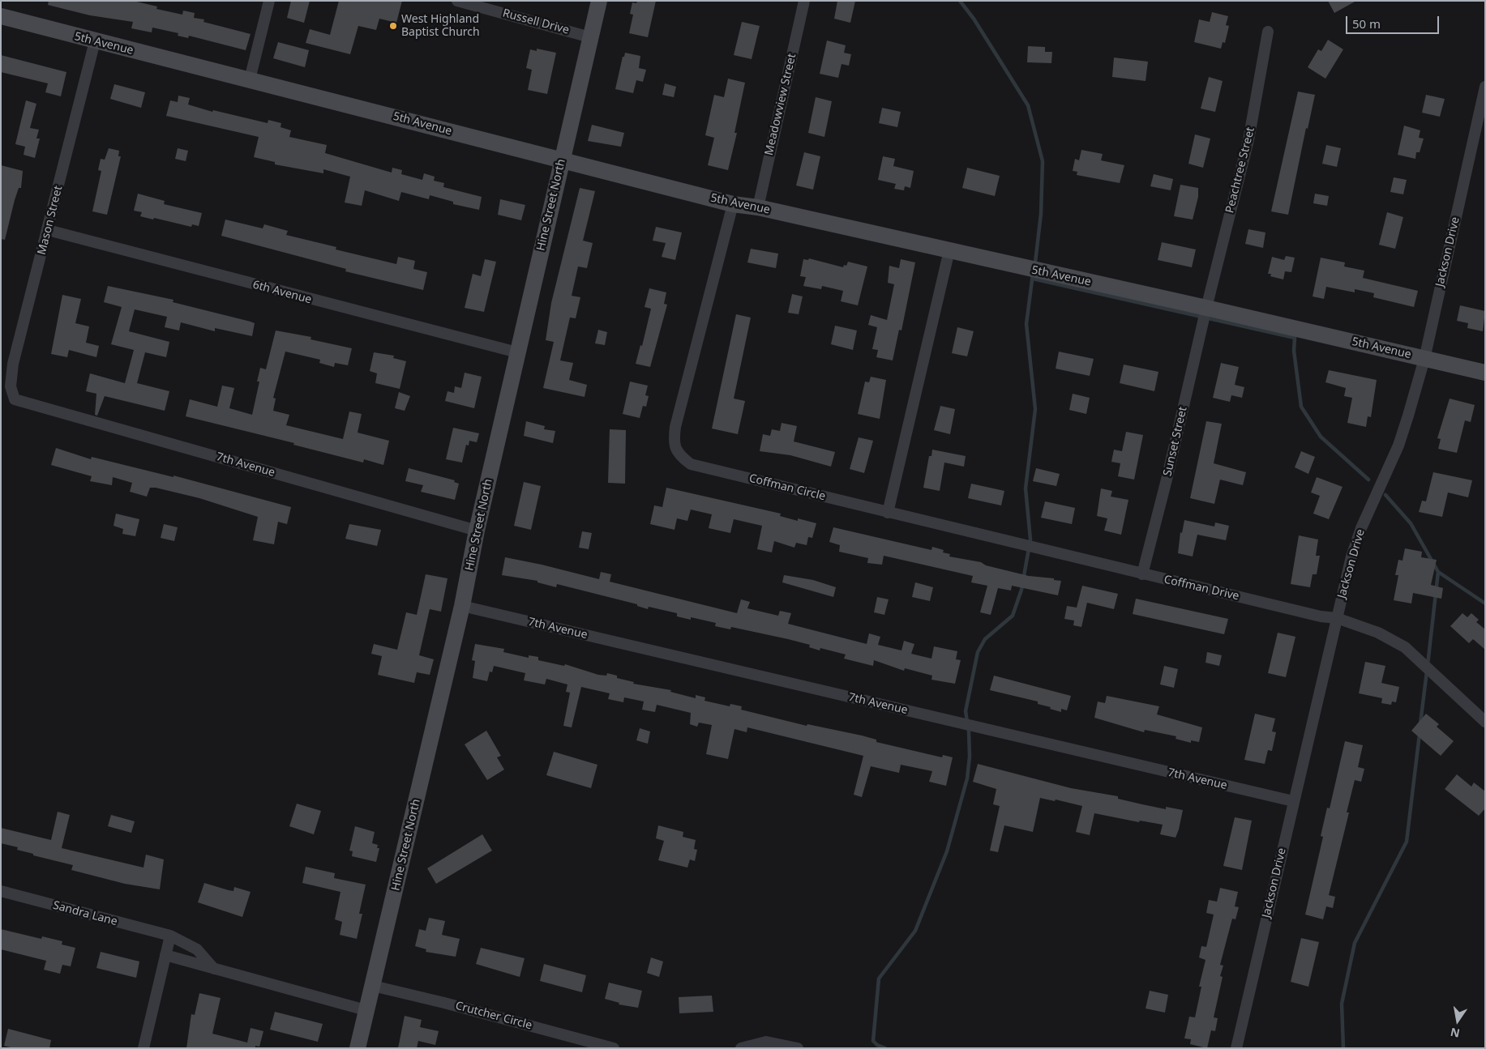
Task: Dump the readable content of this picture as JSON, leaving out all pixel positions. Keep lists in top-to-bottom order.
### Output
{
  "streets": {
    "street": [
      "Russell Drive",
      "5th Avenue",
      "Meadowview Street",
      "Peachtree Street",
      "Hine Street North",
      "Mason Street",
      "Jackson Drive",
      "6th Avenue",
      "Sunset Street",
      "7th Avenue",
      "Coffman Circle",
      "Coffman Drive",
      "Sandra Lane",
      "Crutcher Circle"
    ]
  },
  "crossings": [
    ["Russell Drive", "Hine Street North"],
    ["5th Avenue", "Meadowview Street"],
    ["5th Avenue", "Peachtree Street"],
    ["5th Avenue", "Hine Street North"],
    ["5th Avenue", "Mason Street"],
    ["5th Avenue", "Jackson Drive"],
    ["5th Avenue", "Sunset Street"],
    ["5th Avenue", "Coffman Circle"],
    ["Peachtree Street", "Sunset Street"],
    ["Hine Street North", "6th Avenue"],
    ["Hine Street North", "7th Avenue"],
    ["Hine Street North", "Crutcher Circle"],
    ["Mason Street", "6th Avenue"],
    ["Mason Street", "7th Avenue"],
    ["Jackson Drive", "7th Avenue"],
    ["Jackson Drive", "Coffman Drive"],
    ["Sunset Street", "Coffman Drive"],
    ["Coffman Circle", "Coffman Drive"]
  ],
  "places": ["West Highland Baptist Church"],
  "scale_bar": "50 m",
  "north": "bottom"
}
